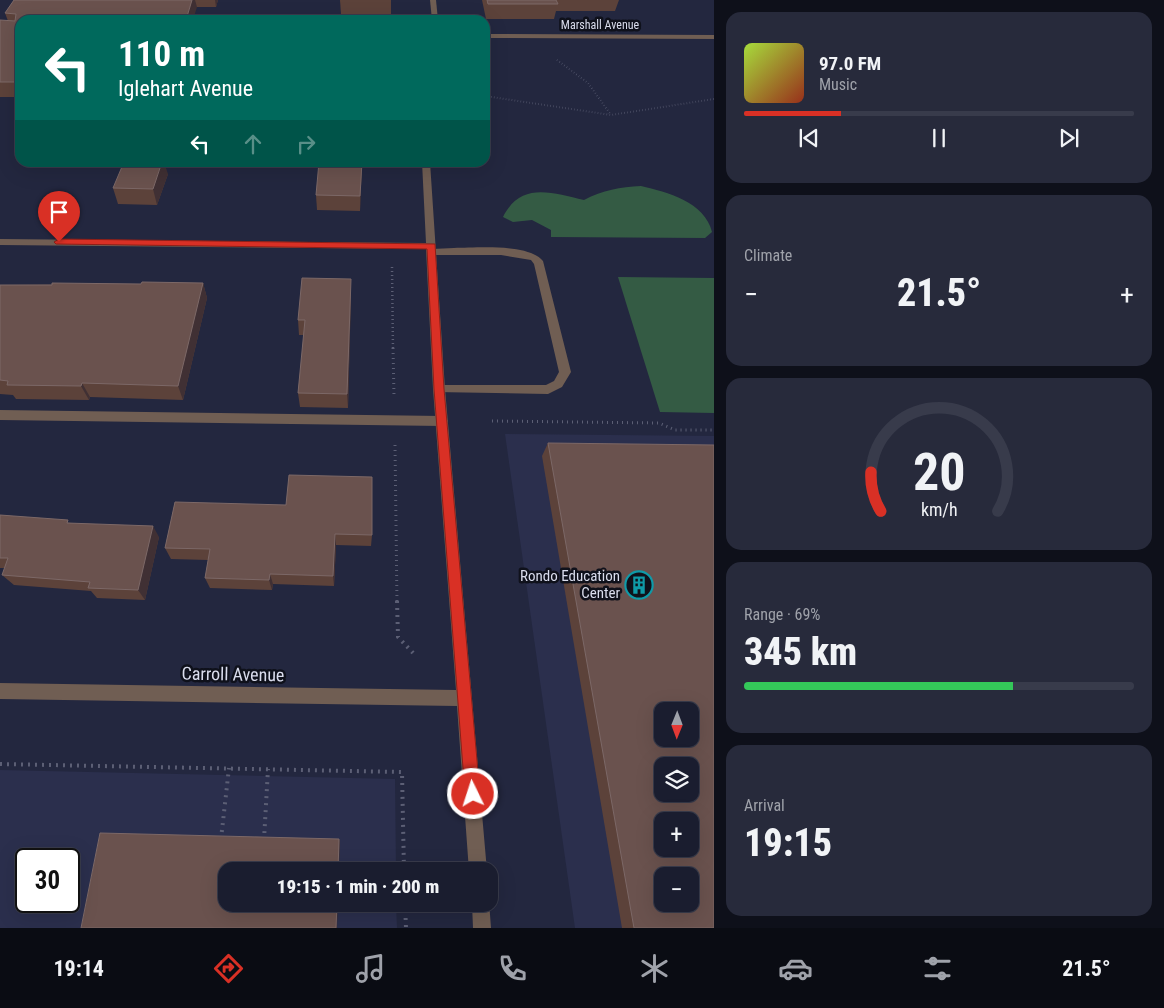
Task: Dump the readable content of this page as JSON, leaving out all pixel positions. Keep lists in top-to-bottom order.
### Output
{
  "streets": {
    "street": ["Marshall Avenue", "Carroll Avenue"]
  },
  "places": {
    "building": ["Rondo Education Center"]
  },
  "north": "bottom",
  "page": {
    "turn": ["110 m", "Iglehart Avenue"],
    "song": ["97.0 FM", "Music"],
    "tile": [
      "Climate",
      ["Range · 69%", "345 km"],
      ["Arrival", "19:15"]
    ],
    "heat": ["−", "21.5°", "+"],
    "map_buttons": ["+", "−"],
    "limit": "30",
    "trip": "19:15 · 1 min · 200 m",
    "tabs": ["19:14", "21.5°"],
    "gauge": ["20", "km/h"]
  }
}
